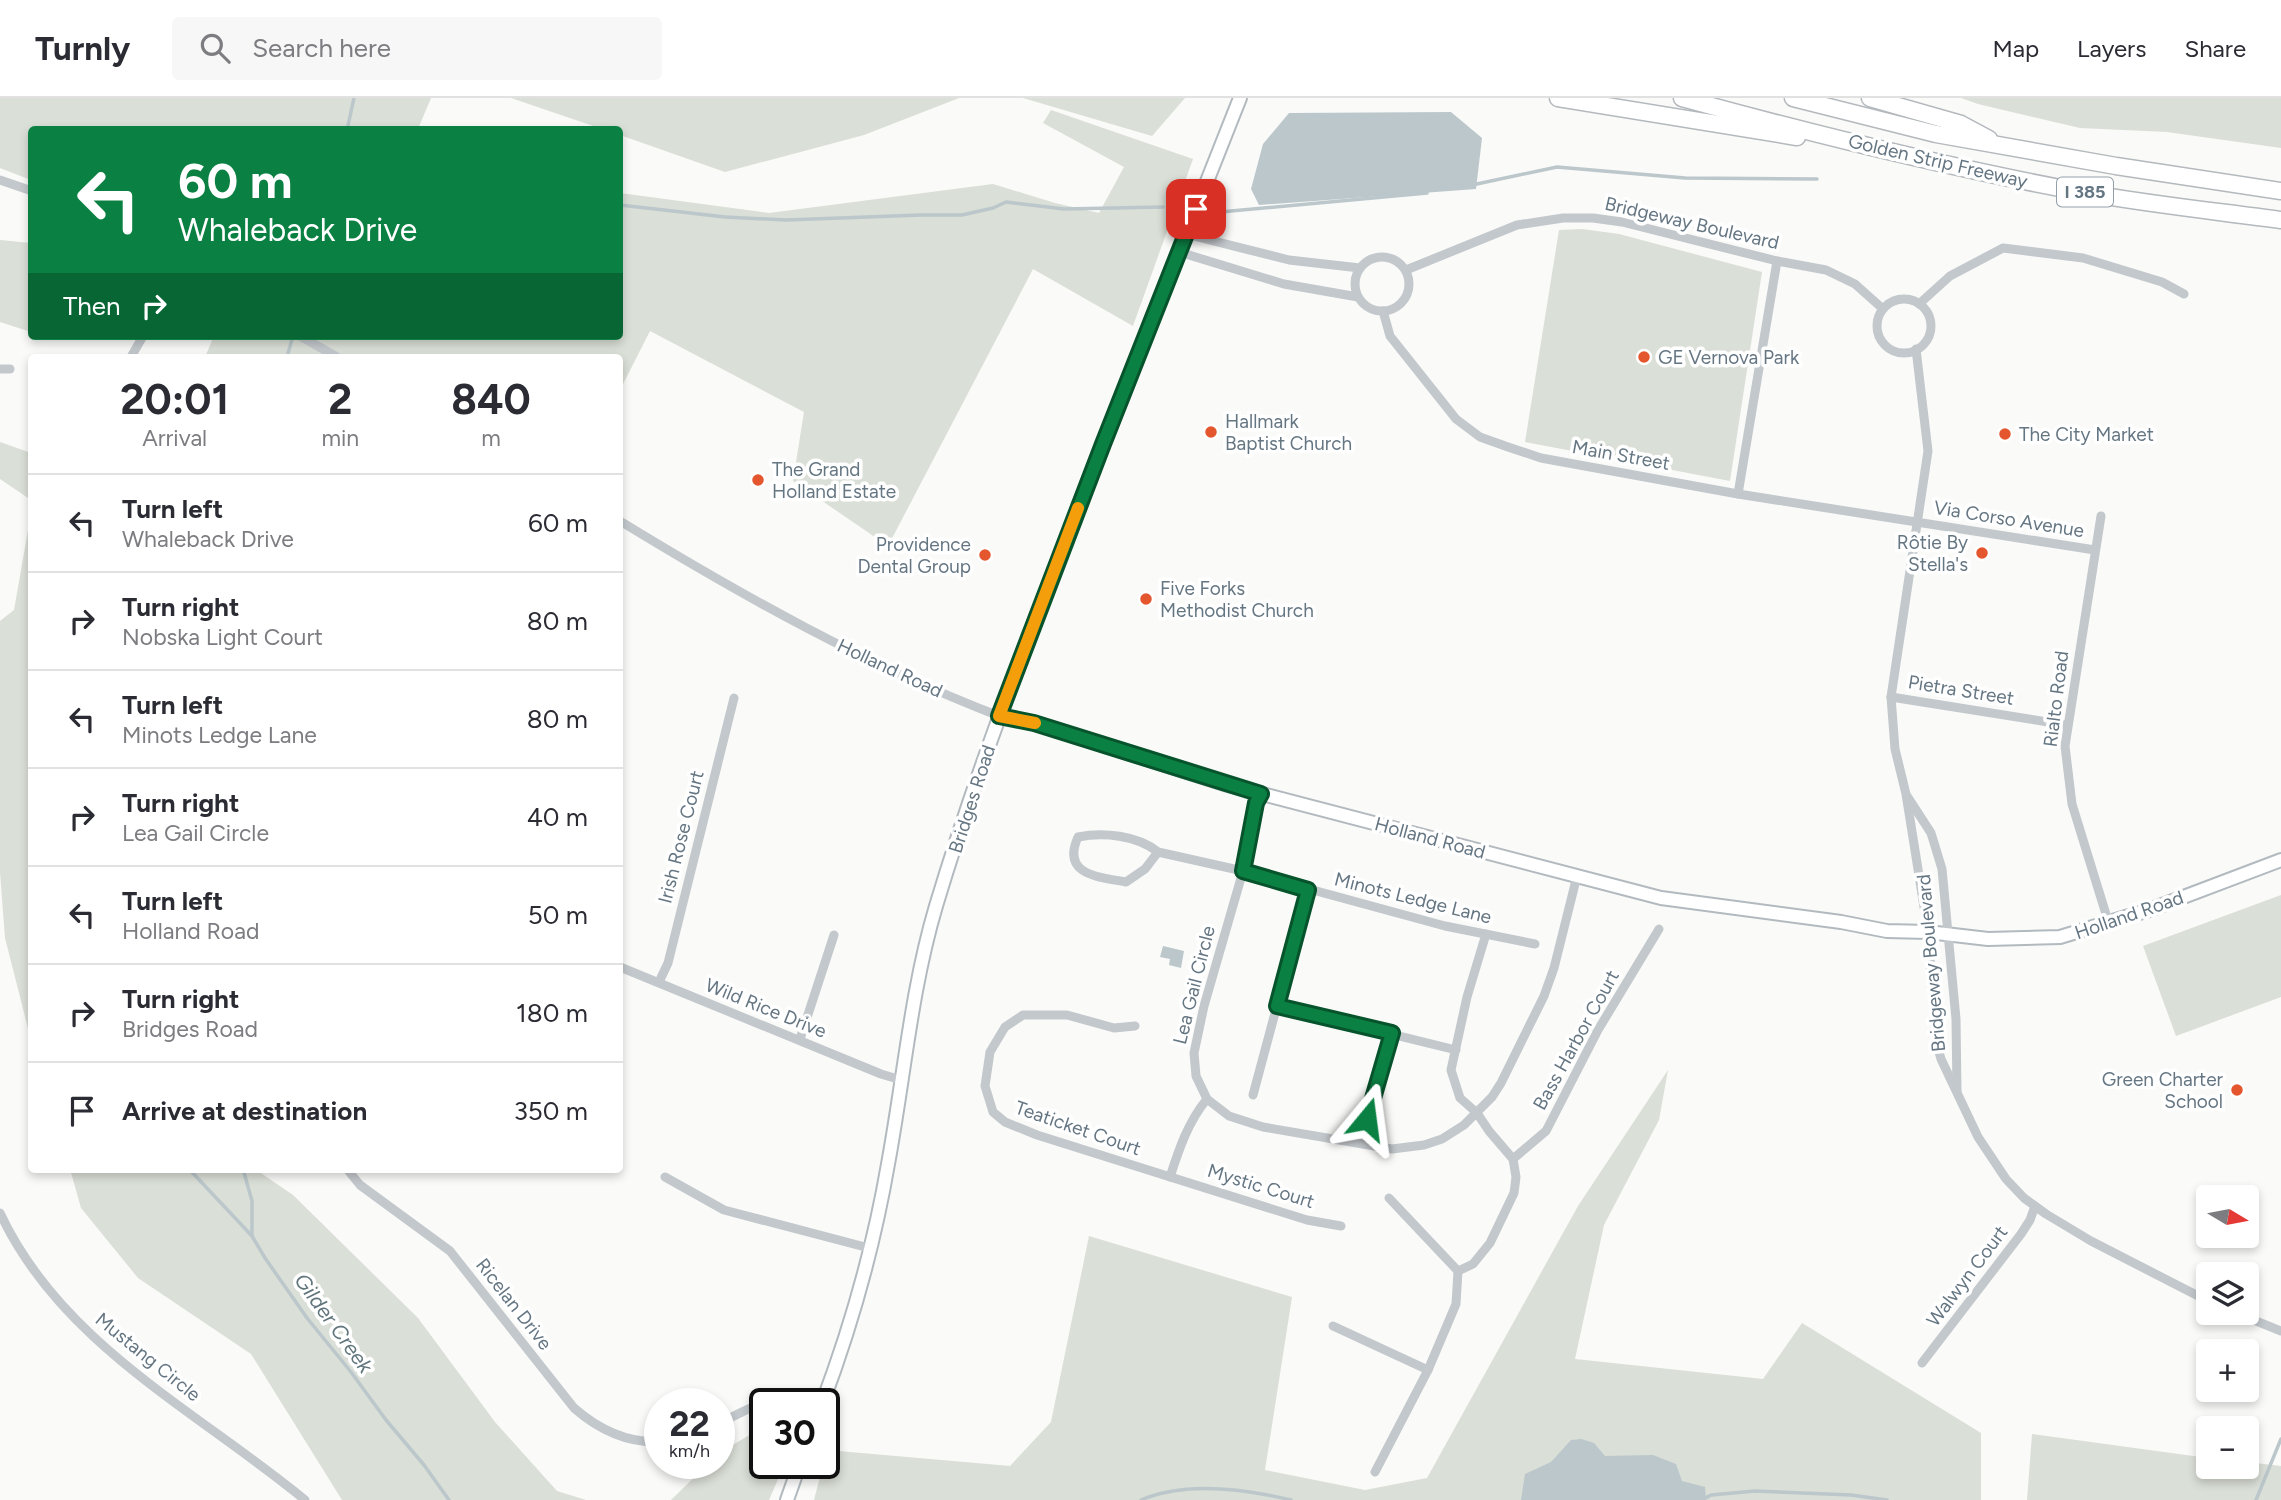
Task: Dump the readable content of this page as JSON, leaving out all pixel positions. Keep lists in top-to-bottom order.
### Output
{
  "streets": {
    "highway": ["Golden Strip Freeway", "I 385"],
    "main road": ["Holland Road", "Bridges Road"],
    "street": [
      "Bridgeway Boulevard",
      "Main Street",
      "Via Corso Avenue",
      "Pietra Street",
      "Rialto Road",
      "Irish Rose Court",
      "Minots Ledge Lane",
      "Lea Gail Circle",
      "Wild Rice Drive",
      "Bass Harbor Court",
      "Teaticket Court",
      "Mystic Court",
      "Walwyn Court",
      "Ricelan Drive",
      "Mustang Circle"
    ]
  },
  "crossings": [
    ["Bridgeway Boulevard", "Main Street"],
    ["Bridgeway Boulevard", "Via Corso Avenue"],
    ["Bridgeway Boulevard", "Holland Road"],
    ["Bridgeway Boulevard", "Pietra Street"],
    ["Bridgeway Boulevard", "Walwyn Court"],
    ["Main Street", "Via Corso Avenue"],
    ["Via Corso Avenue", "Rialto Road"],
    ["Holland Road", "Rialto Road"],
    ["Holland Road", "Bridges Road"],
    ["Holland Road", "Lea Gail Circle"],
    ["Pietra Street", "Rialto Road"],
    ["Bridges Road", "Wild Rice Drive"],
    ["Irish Rose Court", "Wild Rice Drive"],
    ["Minots Ledge Lane", "Lea Gail Circle"],
    ["Teaticket Court", "Mystic Court"]
  ],
  "water": ["Gilder Creek"],
  "places": [
    "GE Vernova Park",
    "Hallmark Baptist Church",
    "The City Market",
    "The Grand Holland Estate",
    "Rôtie By Stella's",
    "Providence Dental Group",
    "Five Forks Methodist Church",
    "Green Charter School"
  ],
  "north": "right",
  "page": {
    "header": "Turnly",
    "search": "Search here",
    "nav": ["Map", "Layers", "Share"],
    "turn": ["60 m", "Whaleback Drive"],
    "then": "Then",
    "eta": [
      "20:01",
      "Arrival",
      "2",
      "min",
      "840",
      "m"
    ],
    "list": [
      {
        "name": "Turn left",
        "note": "Whaleback Drive",
        "value": "60 m"
      },
      {
        "name": "Turn right",
        "note": "Nobska Light Court",
        "value": "80 m"
      },
      {
        "name": "Turn left",
        "note": "Minots Ledge Lane",
        "value": "80 m"
      },
      {
        "name": "Turn right",
        "note": "Lea Gail Circle",
        "value": "40 m"
      },
      {
        "name": "Turn left",
        "note": "Holland Road",
        "value": "50 m"
      },
      {
        "name": "Turn right",
        "note": "Bridges Road",
        "value": "180 m"
      },
      {
        "name": "Arrive at destination",
        "value": "350 m"
      }
    ],
    "map_buttons": ["+", "−"],
    "speed": "22 km/h",
    "limit": "30"
  }
}
